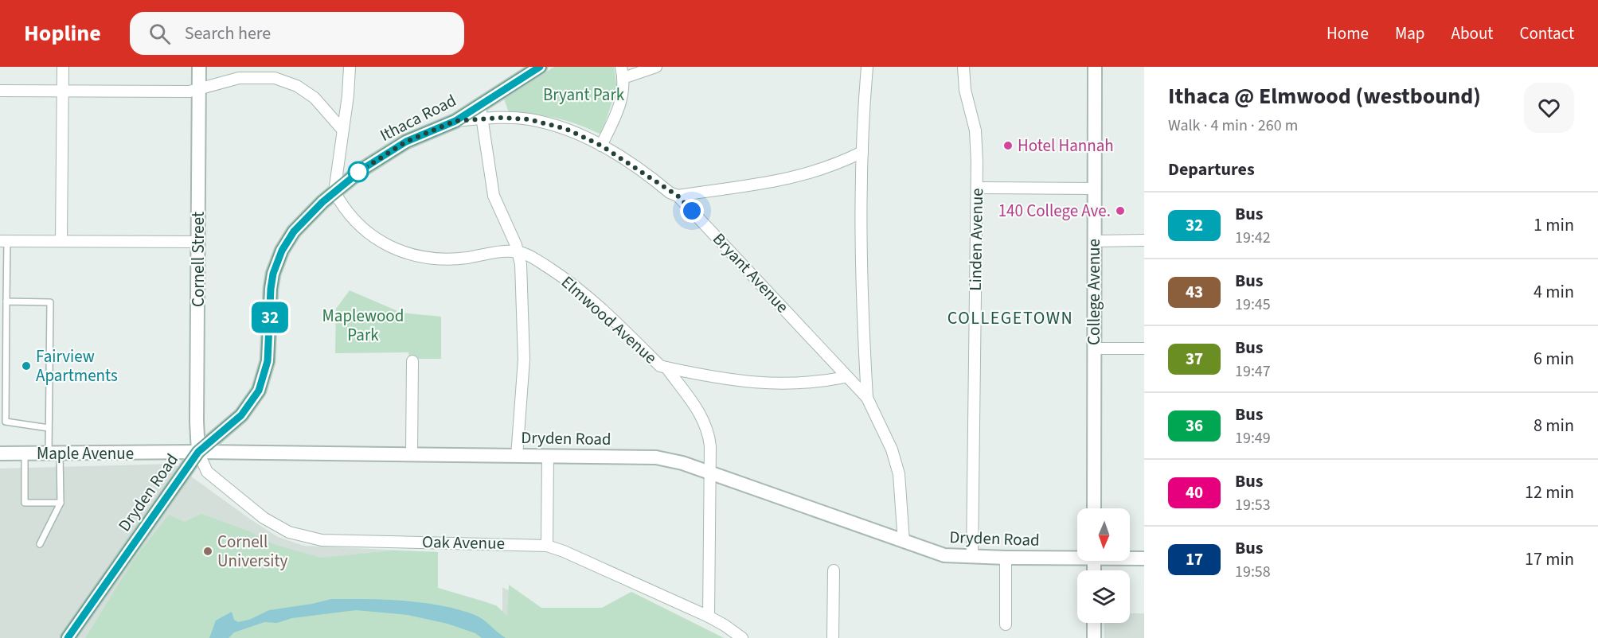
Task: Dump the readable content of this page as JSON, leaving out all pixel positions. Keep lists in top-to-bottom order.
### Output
{
  "streets": {
    "main road": ["Ithaca Road", "Dryden Road"],
    "street": [
      "Linden Avenue",
      "Cornell Street",
      "Bryant Avenue",
      "College Avenue",
      "Elmwood Avenue",
      "Maple Avenue",
      "Oak Avenue"
    ]
  },
  "crossings": [
    ["Ithaca Road", "Cornell Street"],
    ["Ithaca Road", "Bryant Avenue"],
    ["Ithaca Road", "Elmwood Avenue"],
    ["Ithaca Road", "Dryden Road"],
    ["Ithaca Road", "Maple Avenue"],
    ["Ithaca Road", "Oak Avenue"],
    ["Linden Avenue", "Dryden Road"],
    ["Cornell Street", "Dryden Road"],
    ["Cornell Street", "Maple Avenue"],
    ["Cornell Street", "Oak Avenue"],
    ["Bryant Avenue", "Dryden Road"],
    ["Elmwood Avenue", "Dryden Road"],
    ["Elmwood Avenue", "Oak Avenue"],
    ["Dryden Road", "Maple Avenue"],
    ["Dryden Road", "Oak Avenue"],
    ["Maple Avenue", "Oak Avenue"]
  ],
  "districts": ["COLLEGETOWN"],
  "parks": ["Bryant Park", "Maplewood Park"],
  "places": [
    "Hotel Hannah",
    "140 College Ave.",
    "Fairview Apartments",
    "Cornell University"
  ],
  "lines": ["bus line 32"],
  "north": "bottom",
  "page": {
    "header": "Hopline",
    "search": "Search here",
    "nav": [
      "Home",
      "Map",
      "About",
      "Contact"
    ],
    "on_map": "32",
    "heading": [
      ["Ithaca @ Elmwood (westbound)", "Walk · 4 min · 260 m"],
      "Departures"
    ],
    "list": [
      {
        "mark": "32",
        "name": "Bus",
        "note": "19:42",
        "value": "1 min"
      },
      {
        "mark": "43",
        "name": "Bus",
        "note": "19:45",
        "value": "4 min"
      },
      {
        "mark": "37",
        "name": "Bus",
        "note": "19:47",
        "value": "6 min"
      },
      {
        "mark": "36",
        "name": "Bus",
        "note": "19:49",
        "value": "8 min"
      },
      {
        "mark": "40",
        "name": "Bus",
        "note": "19:53",
        "value": "12 min"
      },
      {
        "mark": "17",
        "name": "Bus",
        "note": "19:58",
        "value": "17 min"
      }
    ]
  }
}
